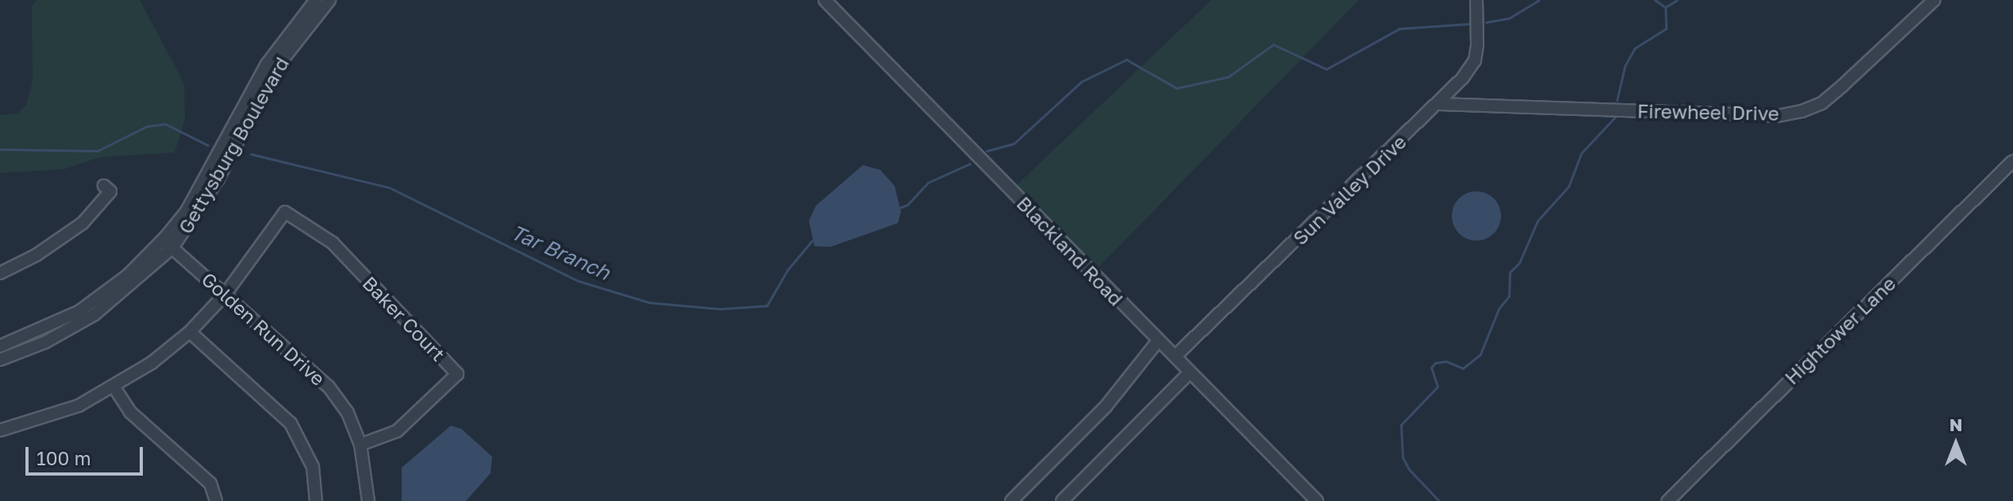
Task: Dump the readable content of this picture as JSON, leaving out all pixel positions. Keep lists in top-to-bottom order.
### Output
{
  "streets": {
    "street": [
      "Firewheel Drive",
      "Gettysburg Boulevard",
      "Sun Valley Drive",
      "Blackland Road",
      "Baker Court",
      "Golden Run Drive",
      "Hightower Lane"
    ]
  },
  "crossings": [
    ["Firewheel Drive", "Sun Valley Drive"],
    ["Gettysburg Boulevard", "Golden Run Drive"],
    ["Sun Valley Drive", "Blackland Road"],
    ["Baker Court", "Golden Run Drive"]
  ],
  "water": ["Tar Branch"],
  "scale_bar": "100 m",
  "north": "top"
}
